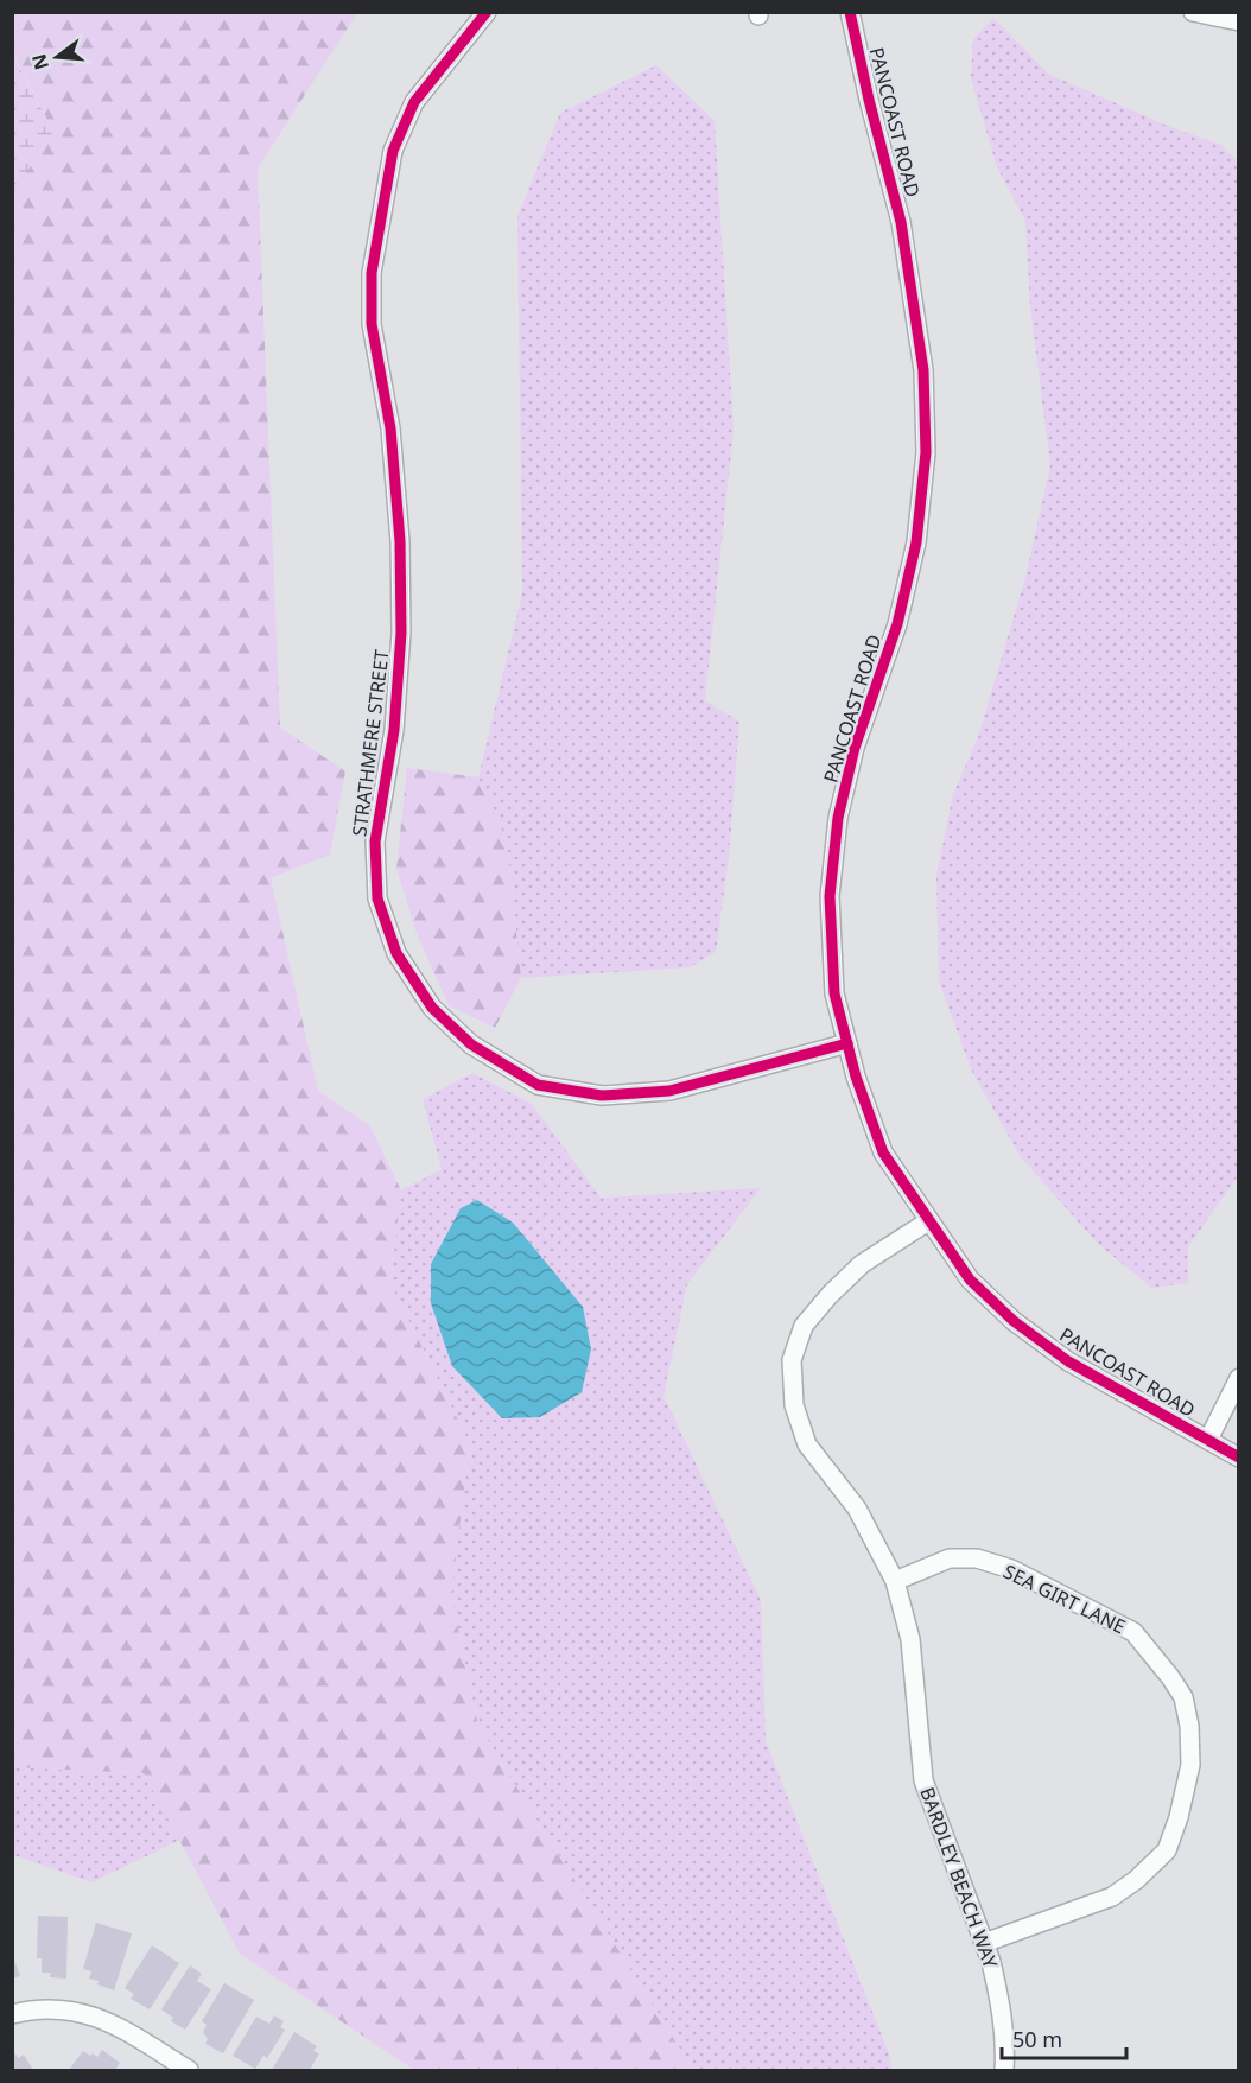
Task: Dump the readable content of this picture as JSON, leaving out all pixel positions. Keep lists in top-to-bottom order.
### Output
{
  "streets": {
    "street": [
      "PANCOAST ROAD",
      "STRATHMERE STREET",
      "SEA GIRT LANE",
      "BARDLEY BEACH WAY"
    ]
  },
  "crossings": [
    ["PANCOAST ROAD", "STRATHMERE STREET"],
    ["PANCOAST ROAD", "BARDLEY BEACH WAY"],
    ["SEA GIRT LANE", "BARDLEY BEACH WAY"]
  ],
  "scale_bar": "50 m",
  "north": "left"
}
